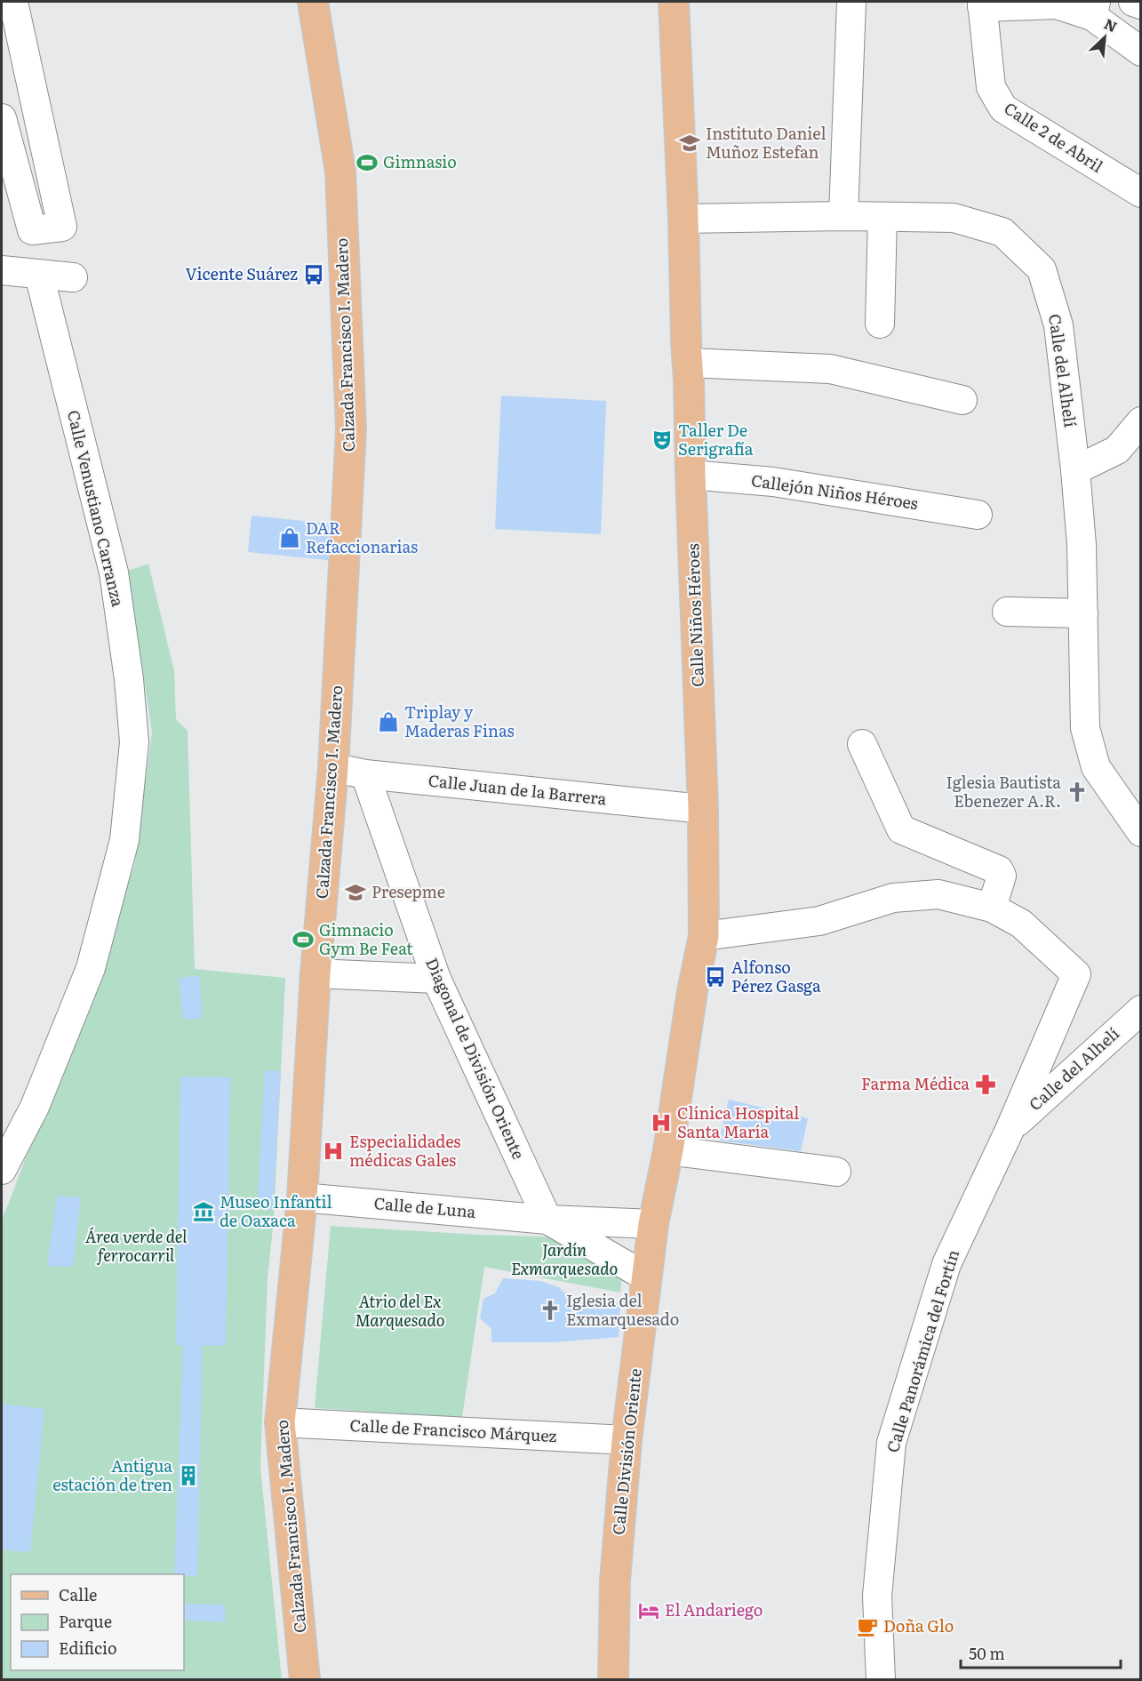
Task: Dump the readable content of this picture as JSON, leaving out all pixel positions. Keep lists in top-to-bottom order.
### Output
{
  "streets": {
    "main road": ["Calzada Francisco I. Madero", "Calle Niños Héroes", "Calle División Oriente"],
    "street": [
      "Calle 2 de Abril",
      "Calle del Alhelí",
      "Callejón Niños Héroes",
      "Calle Venustiano Carranza",
      "Calle Juan de la Barrera",
      "Diagonal de División Oriente",
      "Calle de Luna",
      "Calle Panorámica del Fortín",
      "Calle de Francisco Márquez"
    ]
  },
  "crossings": [
    ["Calzada Francisco I. Madero", "Calle Juan de la Barrera"],
    ["Calzada Francisco I. Madero", "Calle de Luna"],
    ["Calzada Francisco I. Madero", "Calle de Francisco Márquez"],
    ["Calle del Alhelí", "Calle Niños Héroes"],
    ["Calle del Alhelí", "Calle Panorámica del Fortín"],
    ["Callejón Niños Héroes", "Calle Niños Héroes"],
    ["Calle Niños Héroes", "Calle Juan de la Barrera"],
    ["Calle Niños Héroes", "Calle de Luna"],
    ["Calle Niños Héroes", "Calle División Oriente"],
    ["Calle Juan de la Barrera", "Diagonal de División Oriente"],
    ["Diagonal de División Oriente", "Calle de Luna"],
    ["Calle de Luna", "Calle División Oriente"],
    ["Calle de Francisco Márquez", "Calle División Oriente"]
  ],
  "parks": ["Área verde del ferrocarril", "Jardín Exmarquesado", "Atrio del Ex Marquesado"],
  "places": {
    "school or university": ["Instituto Daniel Muñoz Estefan", "Presepme"],
    "sports": ["Gimnasio", "Gimnacio Gym Be Feat"],
    "bus stop": ["Vicente Suárez", "Alfonso Pérez Gasga"],
    "theatre": ["Taller De Serigrafía"],
    "shop": ["DAR Refaccionarias", "Triplay y Maderas Finas"],
    "church": ["Iglesia Bautista Ebenezer A.R.", "Iglesia del Exmarquesado"],
    "pharmacy": ["Farma Médica"],
    "hospital": ["Clínica Hospital Santa María", "Especialidades médicas Gales"],
    "museum": ["Museo Infantil de Oaxaca"],
    "building": ["Antigua estación de tren"],
    "hotel": ["El Andariego"],
    "cafe": ["Doña Glo"]
  },
  "legend": ["Calle", "Parque", "Edificio"],
  "scale_bar": "50 m",
  "north": "top right"
}
